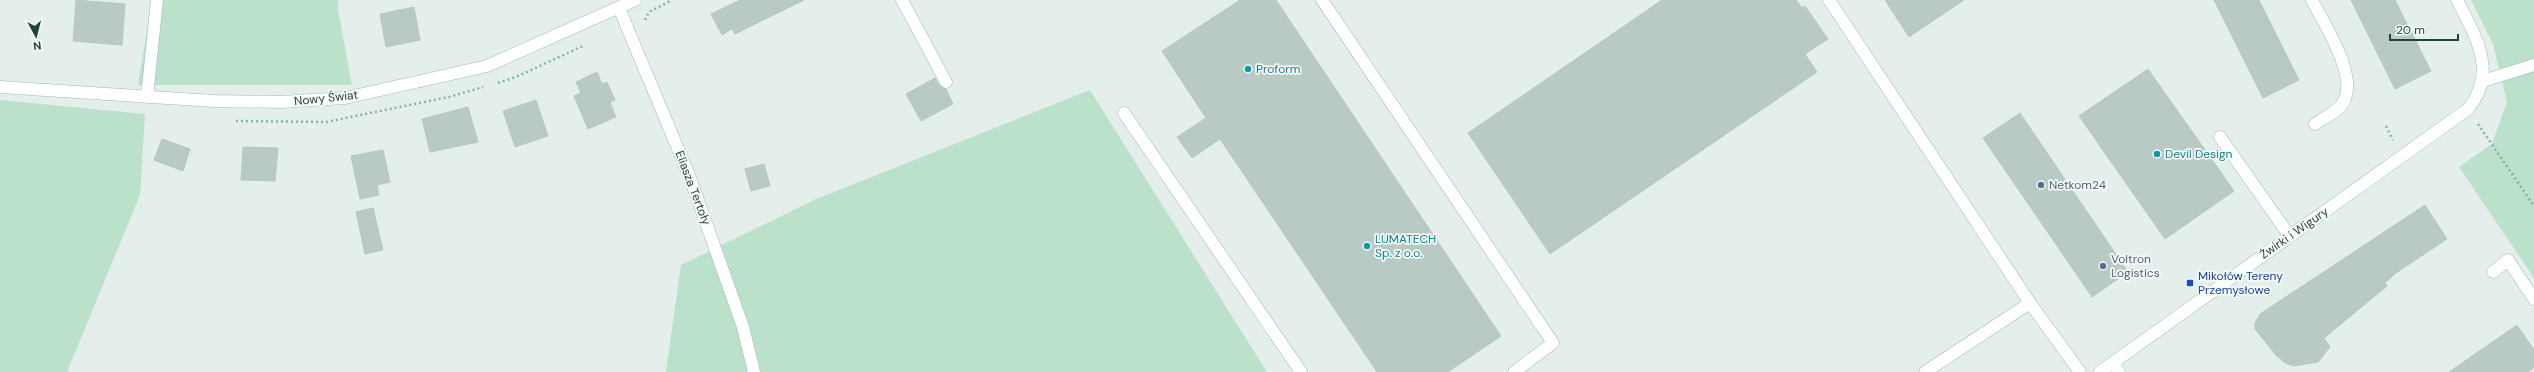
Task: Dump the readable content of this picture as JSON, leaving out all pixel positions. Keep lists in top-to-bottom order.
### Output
{
  "streets": {
    "street": ["Nowy Świat", "Eliasza Tertoły", "Żwirki i Wigury"]
  },
  "crossings": [
    ["Nowy Świat", "Eliasza Tertoły"]
  ],
  "places": {
    "other": [
      "Proform",
      "Devil Design",
      "Netkom24",
      "LUMATECH Sp. z o.o.",
      "Voltron Logistics"
    ],
    "transit": ["Mikołów Tereny Przemysłowe"]
  },
  "scale_bar": "20 m",
  "north": "bottom"
}
